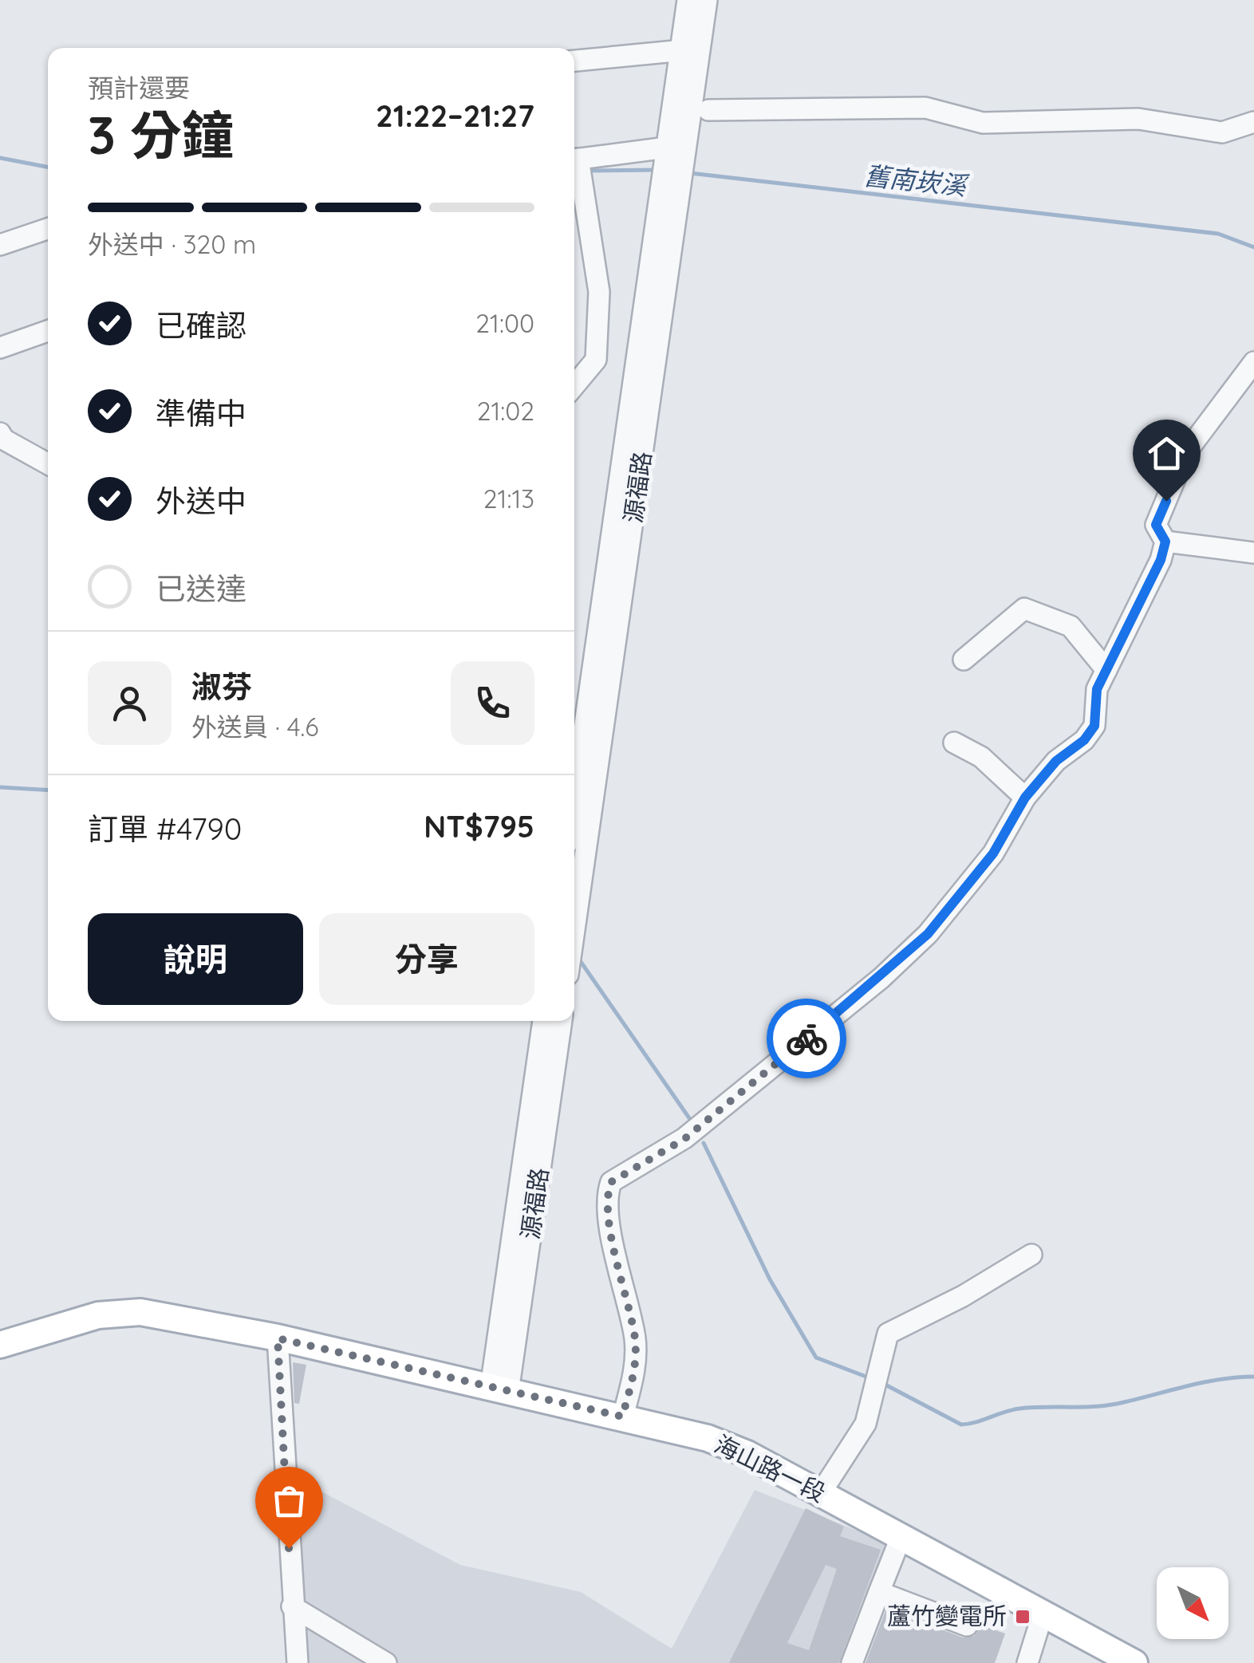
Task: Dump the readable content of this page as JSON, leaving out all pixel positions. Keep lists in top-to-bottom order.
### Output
{
  "streets": {
    "main road": ["海山路一段"],
    "street": ["源福路"]
  },
  "crossings": [
    ["源福路", "海山路一段"]
  ],
  "water": ["舊南崁溪"],
  "places": {
    "transit": ["蘆竹變電所"]
  },
  "north": "bottom right",
  "page": {
    "heading": ["3 分鐘", "預計還要", "21:22–21:27"],
    "panel": [
      "淑芬",
      "外送員 · 4.6",
      "訂單 #4790",
      "NT$795"
    ],
    "bar": "外送中 · 320 m",
    "list": [
      ["已確認", "21:00"],
      ["準備中", "21:02"],
      ["外送中", "21:13"],
      "已送達"
    ],
    "buttons": ["說明", "分享"]
  }
}
